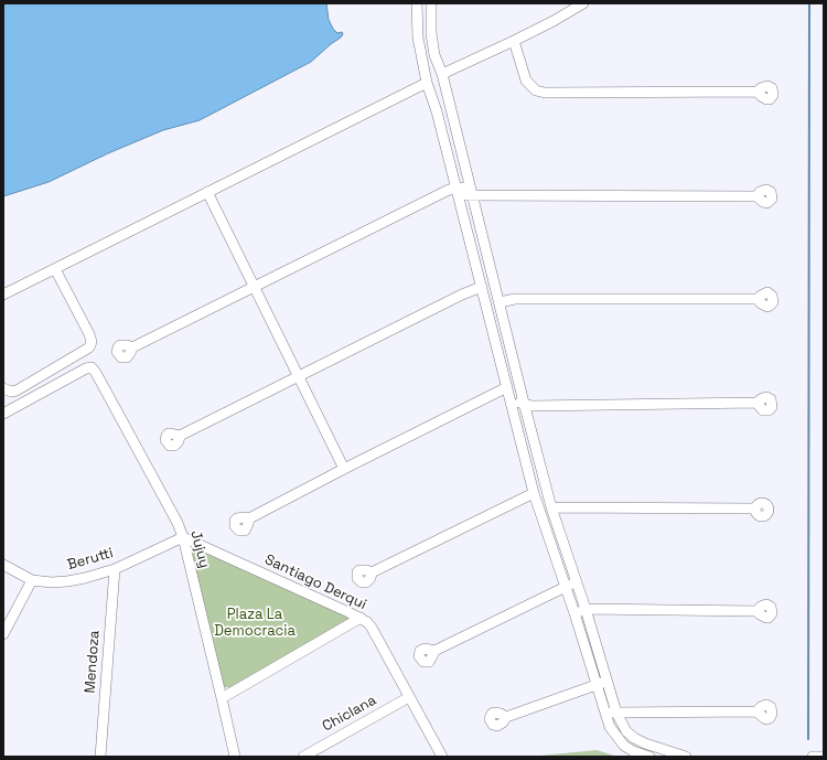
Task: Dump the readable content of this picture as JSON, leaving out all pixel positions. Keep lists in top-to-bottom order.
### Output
{
  "streets": {
    "street": [
      "Jujuy",
      "Berutti",
      "Santiago Derqui",
      "Mendoza",
      "Chiclana"
    ]
  },
  "crossings": [
    ["Jujuy", "Berutti"],
    ["Jujuy", "Santiago Derqui"],
    ["Berutti", "Santiago Derqui"],
    ["Berutti", "Mendoza"],
    ["Santiago Derqui", "Chiclana"]
  ],
  "parks": ["Plaza La Democracia"]
}
